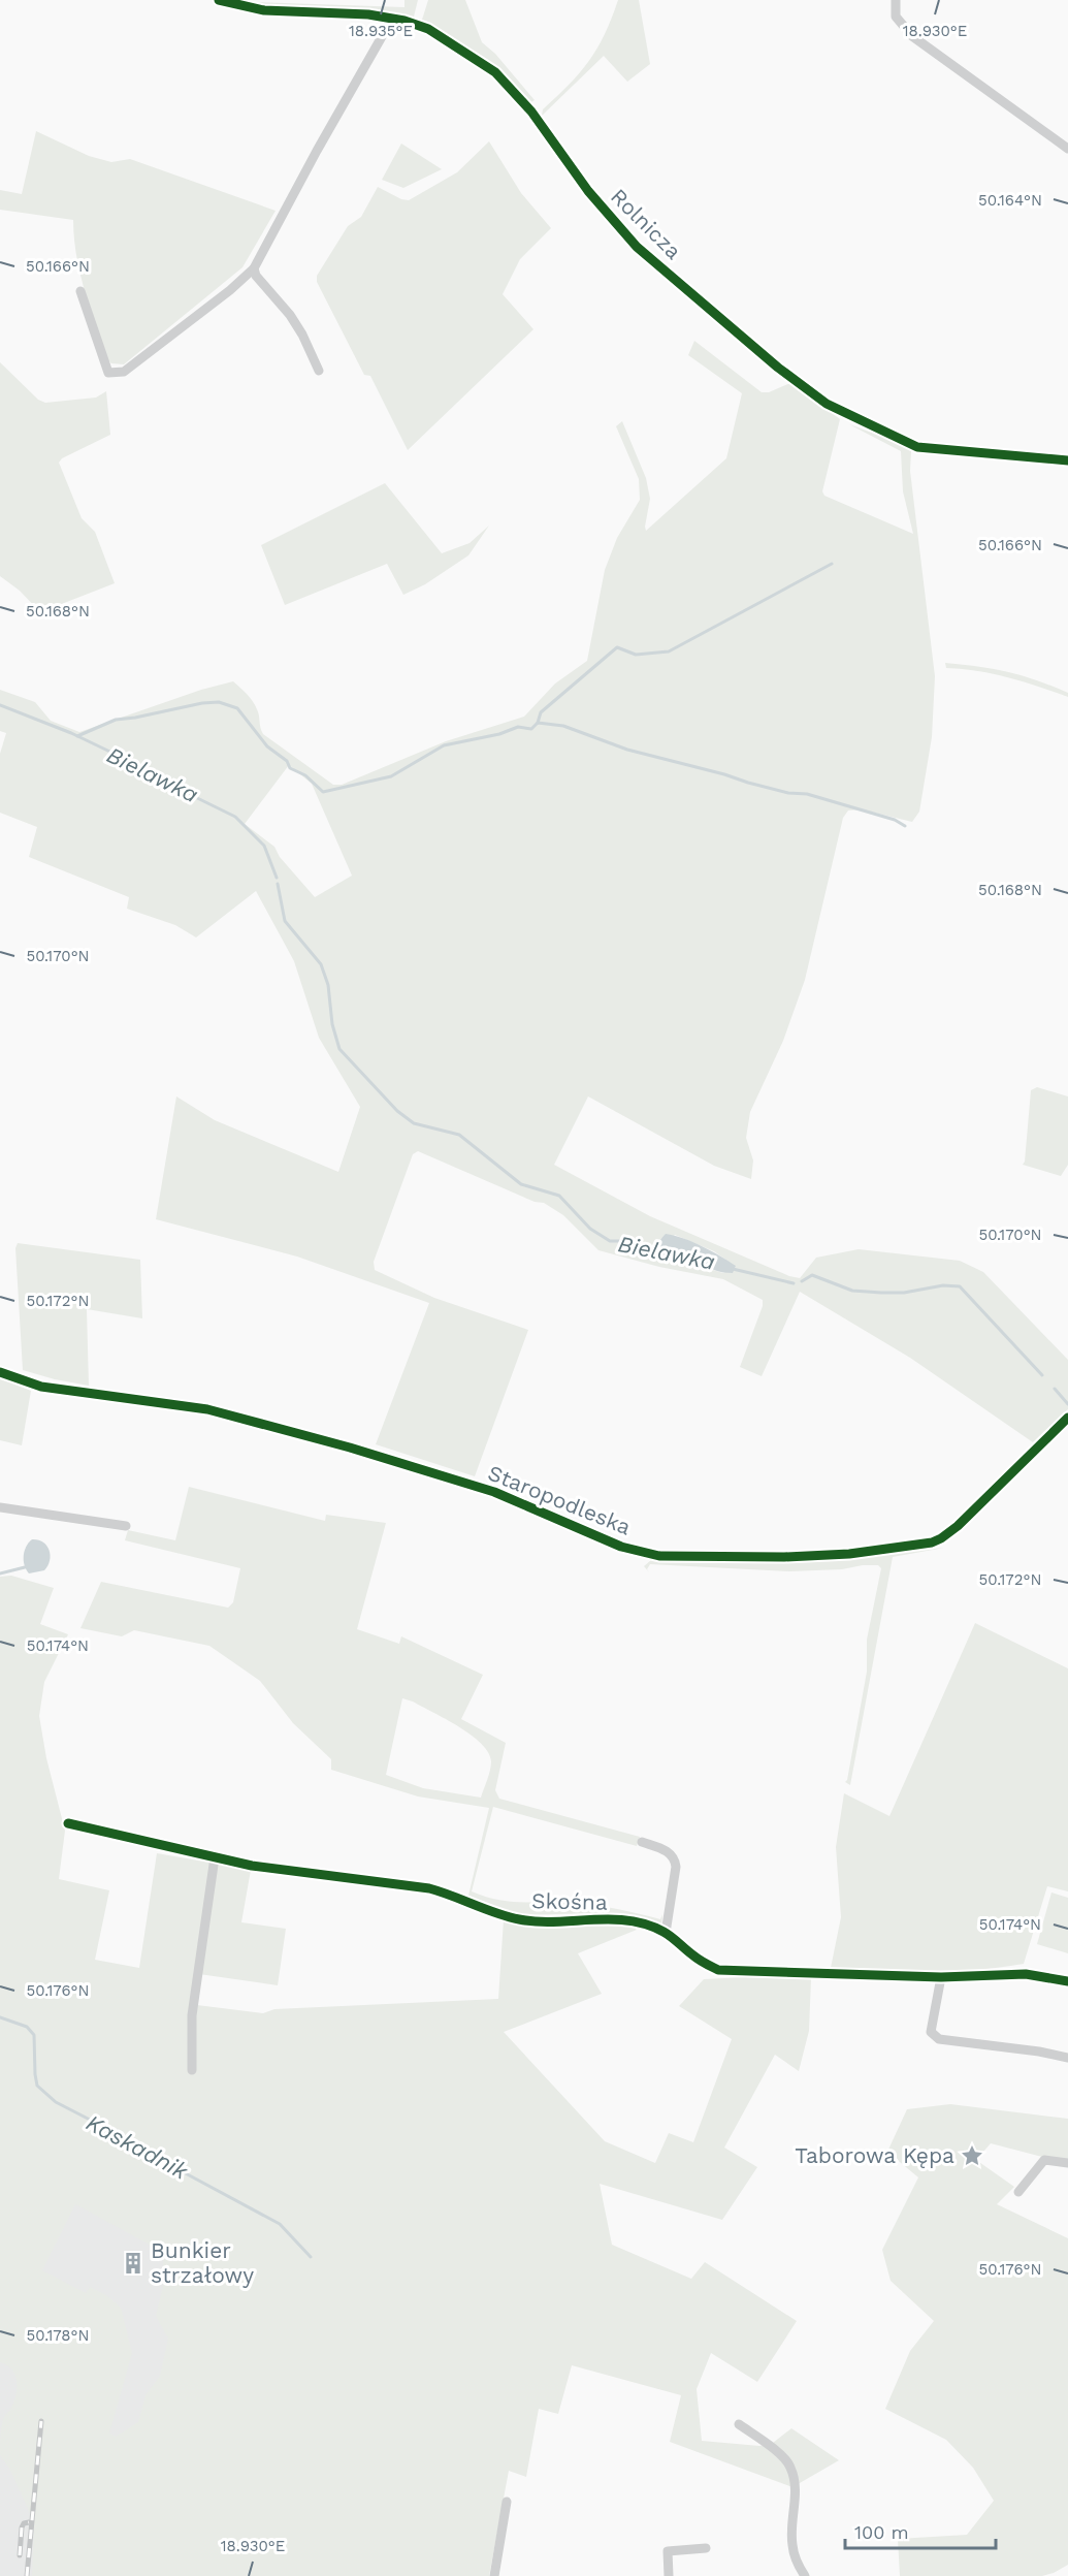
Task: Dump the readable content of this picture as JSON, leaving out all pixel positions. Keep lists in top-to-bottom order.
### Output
{
  "streets": {
    "street": ["Rolnicza", "Staropodleska", "Skośna"]
  },
  "water": ["Bielawka", "Kaskadnik"],
  "places": {
    "place": ["Taborowa Kępa"],
    "building": ["Bunkier strzałowy"]
  },
  "scale_bar": "100 m",
  "coordinates": [
    "18.935°E",
    "18.930°E",
    "50.164°N",
    "50.166°N",
    "50.168°N",
    "50.170°N",
    "50.172°N",
    "50.174°N",
    "50.176°N",
    "50.178°N"
  ]
}
